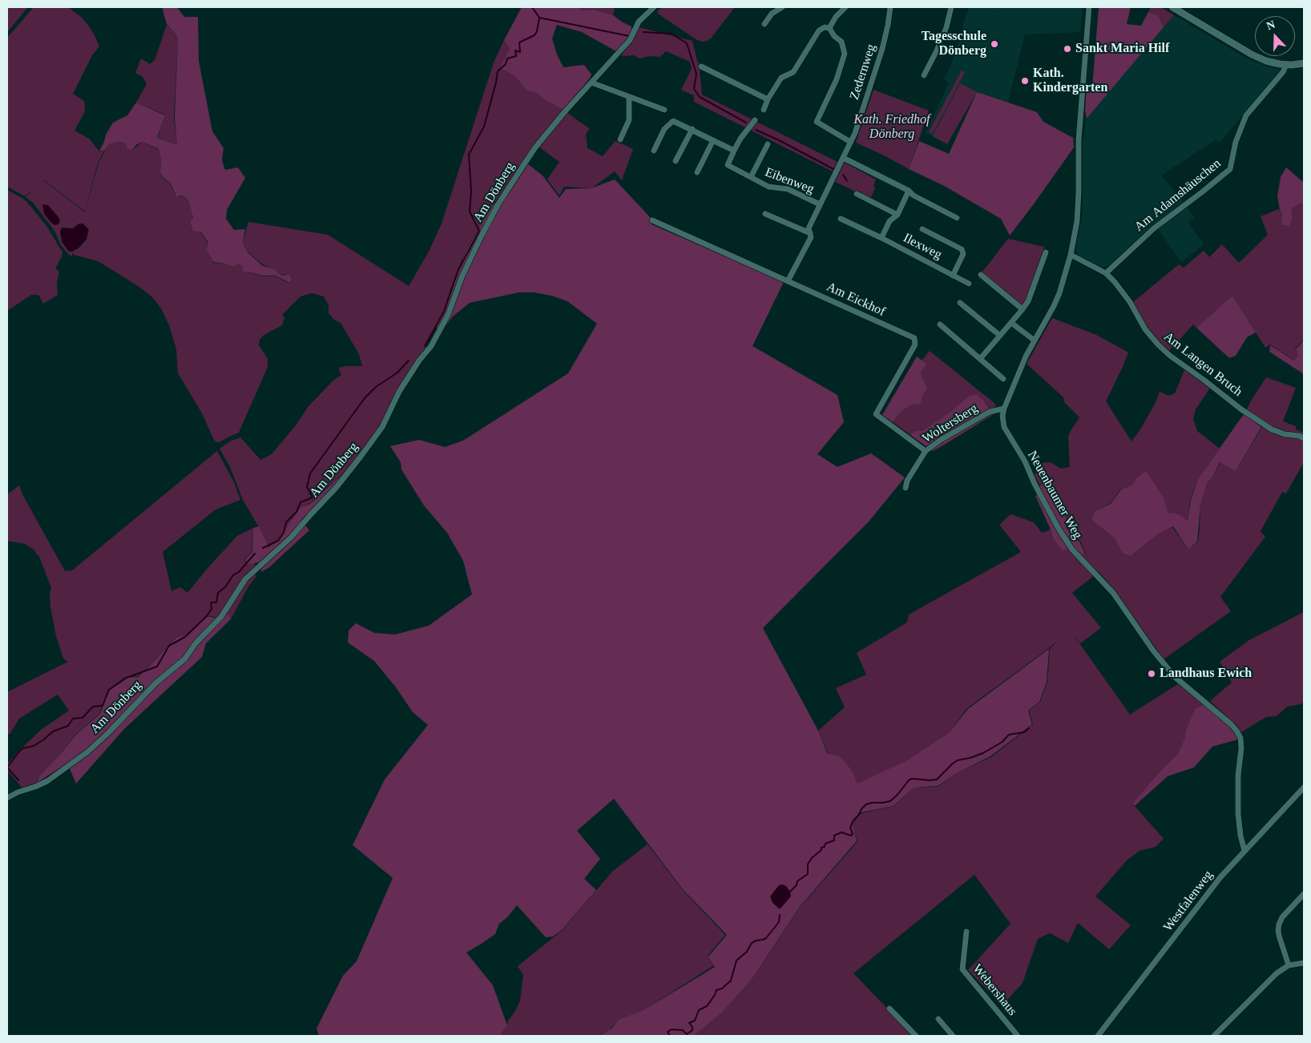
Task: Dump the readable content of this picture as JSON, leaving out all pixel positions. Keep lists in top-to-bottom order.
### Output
{
  "streets": {
    "street": [
      "Zedernweg",
      "Eibenweg",
      "Am Dönberg",
      "Am Adamshäuschen",
      "Ilexweg",
      "Am Eickhof",
      "Am Langen Bruch",
      "Woltersberg",
      "Neuenbaumer Weg",
      "Westfalenweg",
      "Webershaus"
    ]
  },
  "crossings": [
    ["Zedernweg", "Eibenweg"],
    ["Zedernweg", "Am Eickhof"],
    ["Am Adamshäuschen", "Am Langen Bruch"],
    ["Am Eickhof", "Woltersberg"],
    ["Am Langen Bruch", "Neuenbaumer Weg"],
    ["Woltersberg", "Neuenbaumer Weg"],
    ["Neuenbaumer Weg", "Westfalenweg"]
  ],
  "parks": ["Kath. Friedhof Dönberg"],
  "places": [
    "Tagesschule Dönberg",
    "Sankt Maria Hilf",
    "Kath. Kindergarten",
    "Landhaus Ewich"
  ],
  "north": "top"
}
